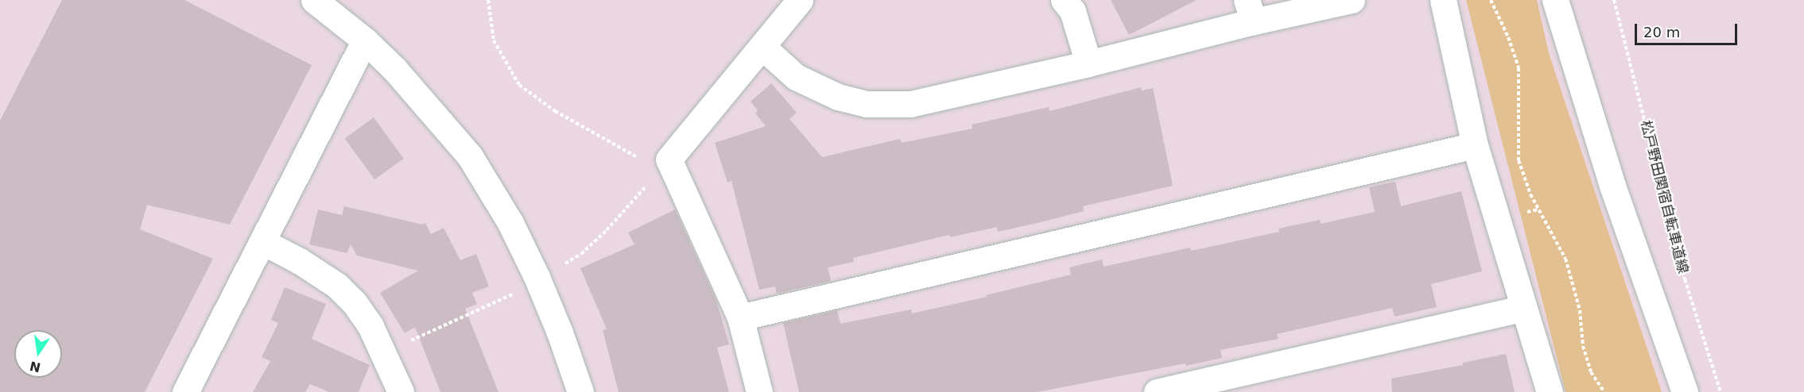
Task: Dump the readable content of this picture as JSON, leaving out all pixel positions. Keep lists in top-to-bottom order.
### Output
{
  "streets": {
    "path": ["松戸野田関宿自転車道線"]
  },
  "scale_bar": "20 m",
  "north": "bottom"
}
